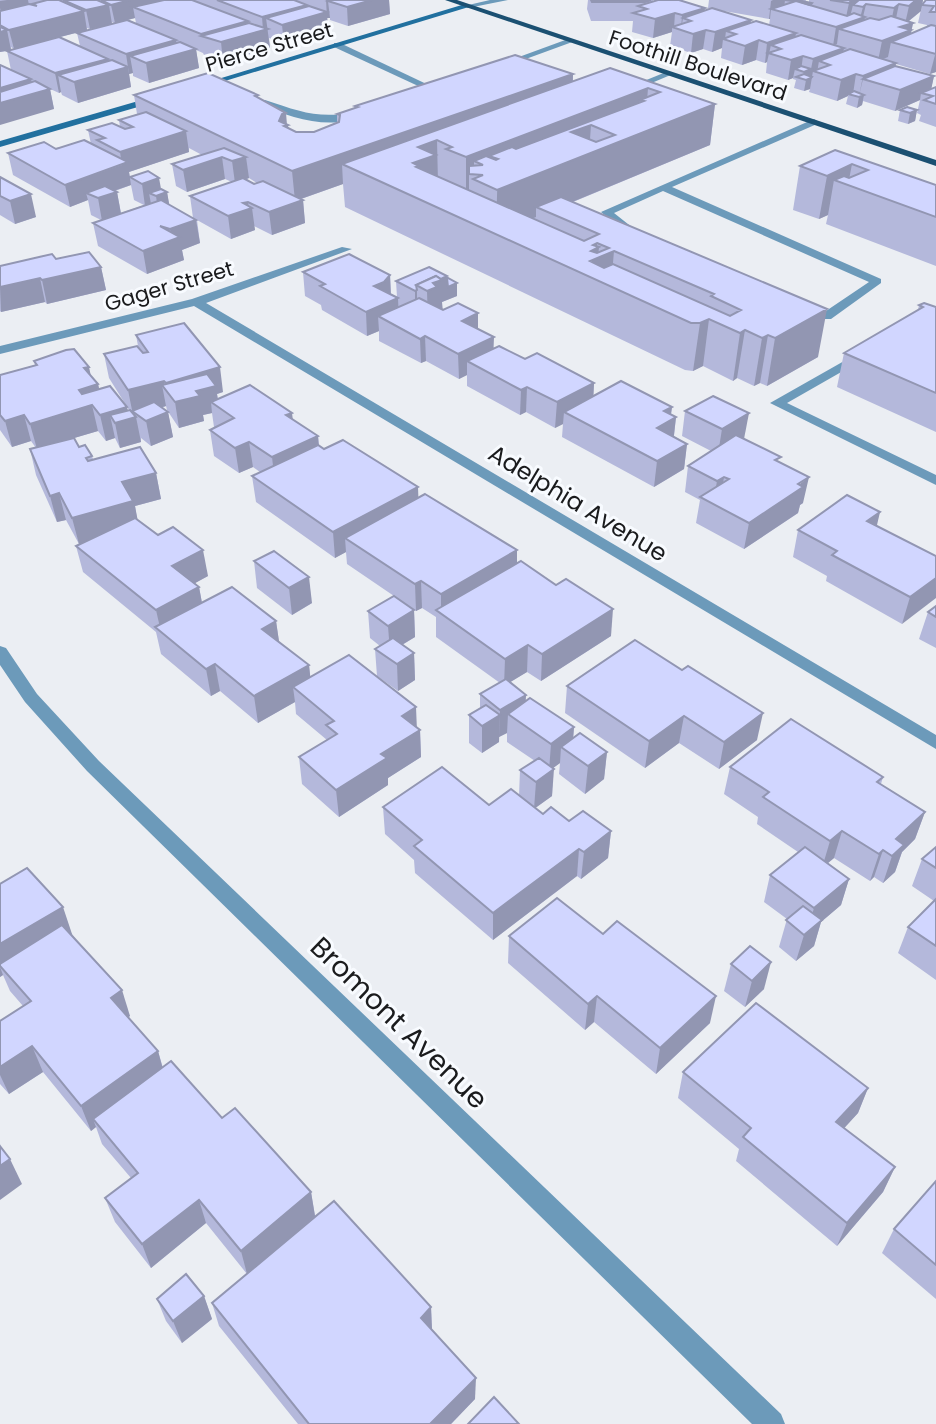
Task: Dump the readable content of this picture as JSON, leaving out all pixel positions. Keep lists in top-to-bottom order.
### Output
{
  "streets": {
    "main road": ["Foothill Boulevard"],
    "street": [
      "Pierce Street",
      "Gager Street",
      "Adelphia Avenue",
      "Bromont Avenue"
    ]
  },
  "crossings": [
    ["Pierce Street", "Foothill Boulevard"],
    ["Gager Street", "Adelphia Avenue"]
  ]
}
